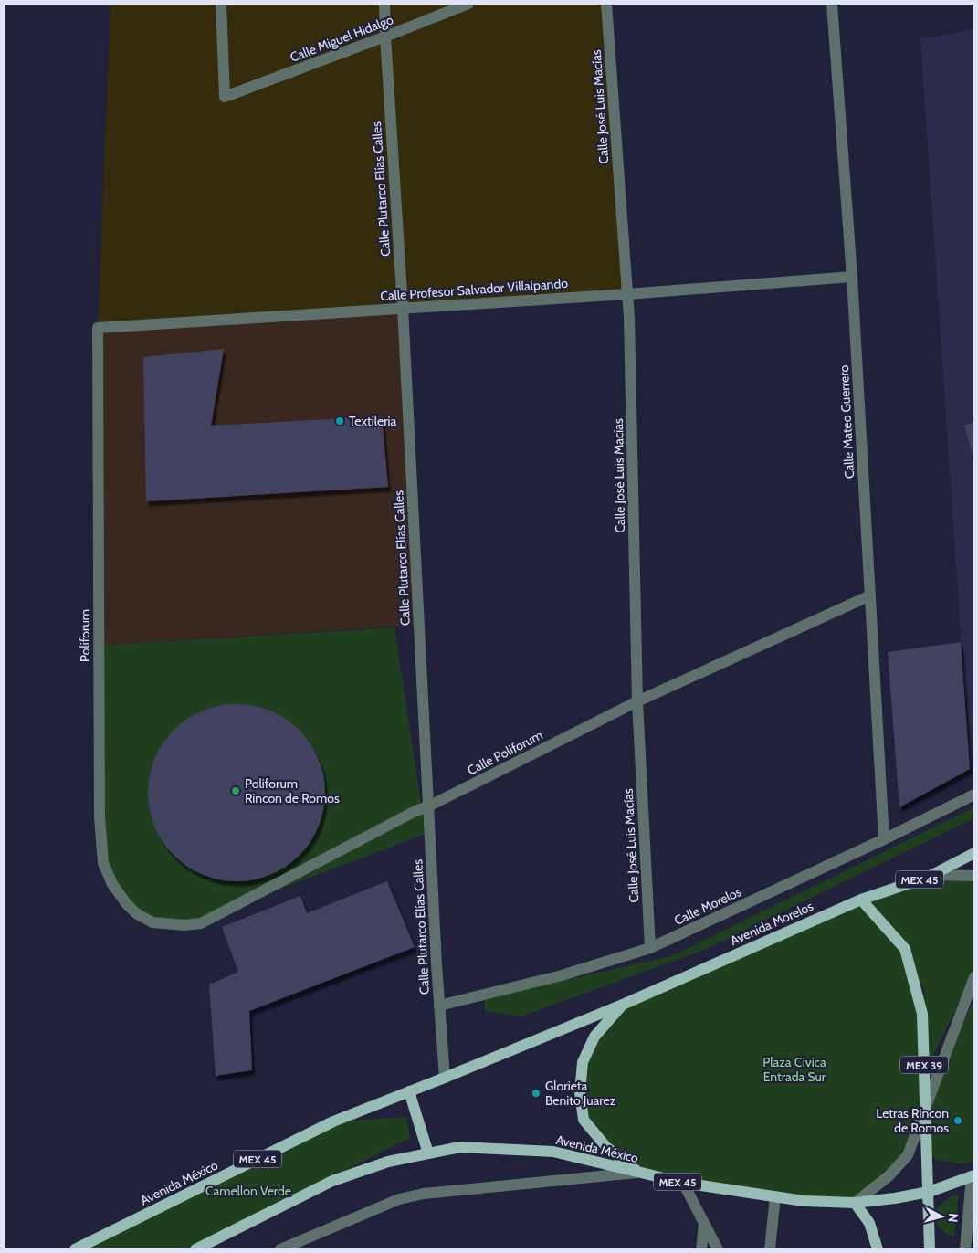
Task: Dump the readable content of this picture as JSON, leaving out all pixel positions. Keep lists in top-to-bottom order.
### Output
{
  "streets": {
    "main road": [
      "MEX 45",
      "Avenida Morelos",
      "MEX 39",
      "Avenida México"
    ],
    "street": [
      "Calle Miguel Hidalgo",
      "Calle José Luis Macías",
      "Calle Plutarco Elías Calles",
      "Calle Profesor Salvador Villalpando",
      "Calle Mateo Guerrero",
      "Poliforum",
      "Calle Poliforum",
      "Calle Morelos"
    ]
  },
  "crossings": [
    ["Calle Miguel Hidalgo", "Calle Plutarco Elías Calles"],
    ["Calle José Luis Macías", "Calle Profesor Salvador Villalpando"],
    ["Calle José Luis Macías", "Calle Poliforum"],
    ["Calle José Luis Macías", "Calle Morelos"],
    ["Calle Plutarco Elías Calles", "Calle Profesor Salvador Villalpando"],
    ["Calle Plutarco Elías Calles", "Calle Poliforum"],
    ["Calle Plutarco Elías Calles", "Calle Morelos"],
    ["Calle Plutarco Elías Calles", "Avenida México"],
    ["Calle Profesor Salvador Villalpando", "Calle Mateo Guerrero"],
    ["Calle Profesor Salvador Villalpando", "Poliforum"],
    ["Calle Mateo Guerrero", "Calle Poliforum"],
    ["Calle Mateo Guerrero", "Calle Morelos"],
    ["Poliforum", "Calle Poliforum"],
    ["MEX 45", "MEX 39"],
    ["MEX 45", "Avenida México"],
    ["Avenida Morelos", "MEX 39"],
    ["Avenida Morelos", "Avenida México"],
    ["MEX 39", "Avenida México"]
  ],
  "parks": ["Plaza Civica Entrada Sur", "Camellon Verde"],
  "places": [
    "Textileria",
    "Poliforum Rincon de Romos",
    "Glorieta Benito Juarez",
    "Letras Rincon de Romos"
  ],
  "north": "right"
}
